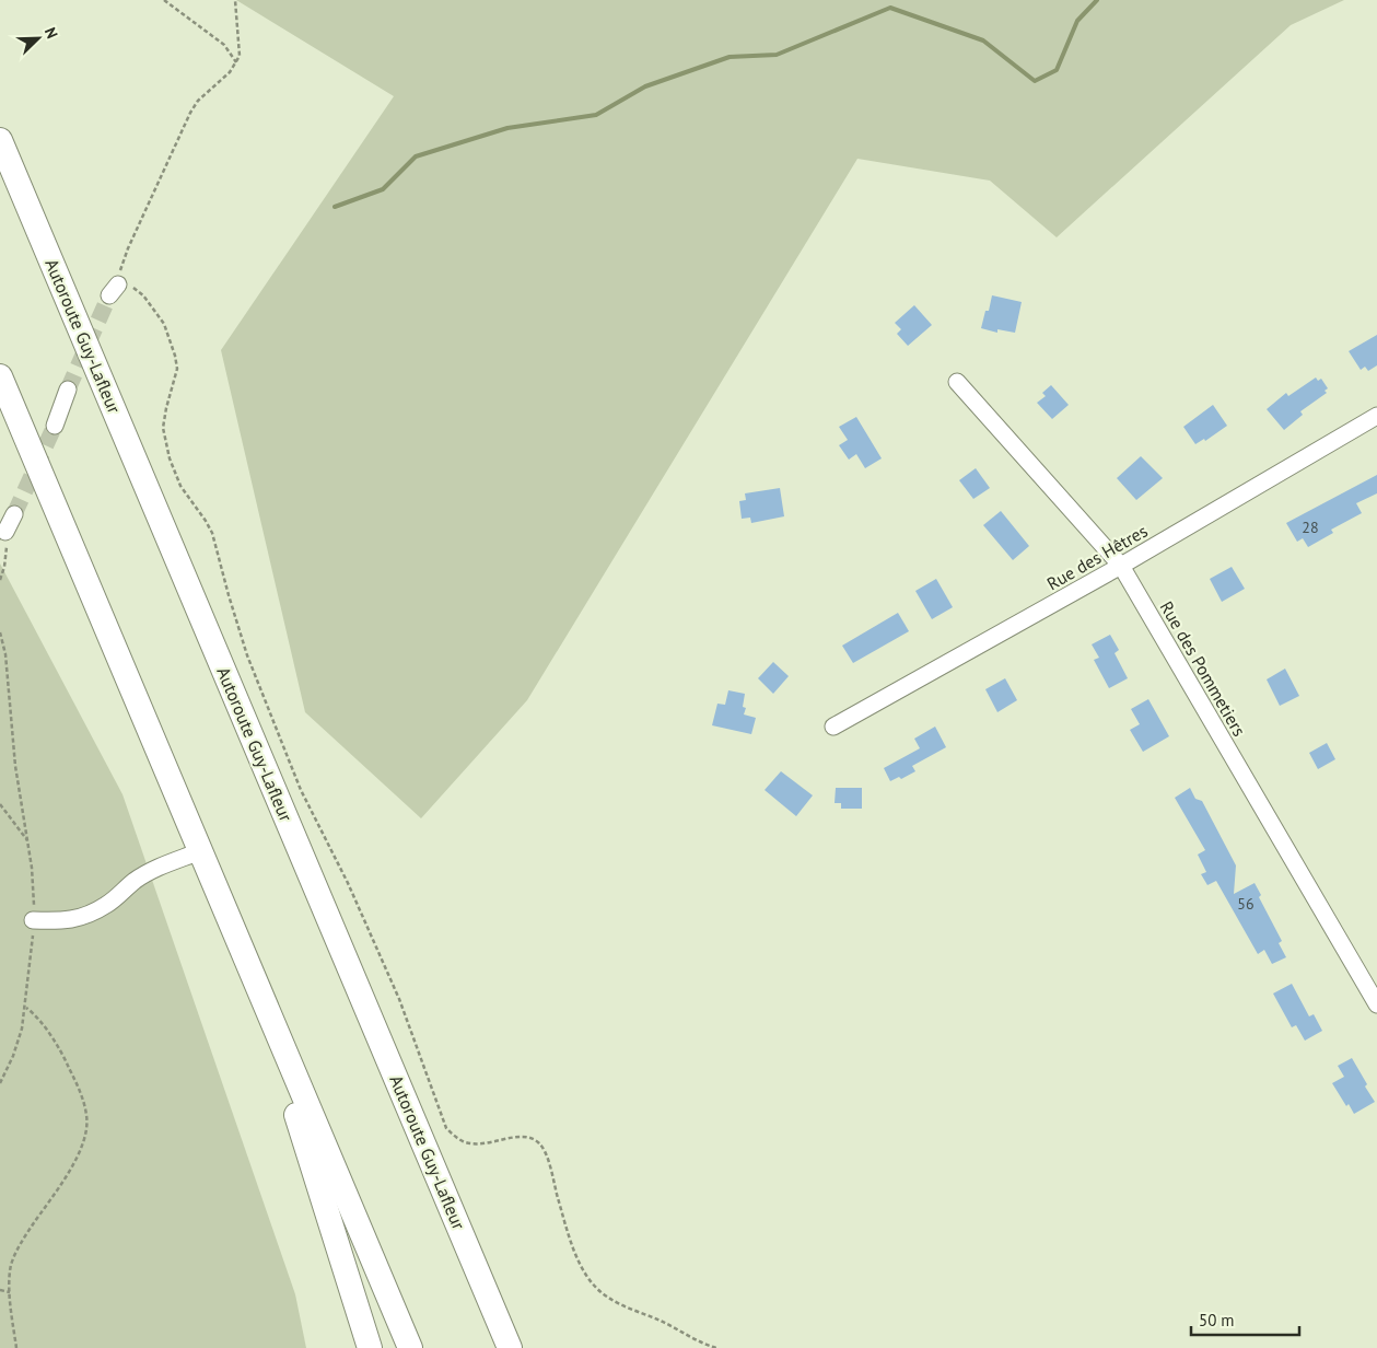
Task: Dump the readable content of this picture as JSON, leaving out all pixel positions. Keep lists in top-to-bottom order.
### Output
{
  "streets": {
    "highway": ["Autoroute Guy-Lafleur"],
    "street": ["Rue des Hêtres", "Rue des Pommetiers"]
  },
  "crossings": [
    ["Rue des Hêtres", "Rue des Pommetiers"]
  ],
  "house_numbers": ["28", "56"],
  "scale_bar": "50 m",
  "north": "top right"
}
